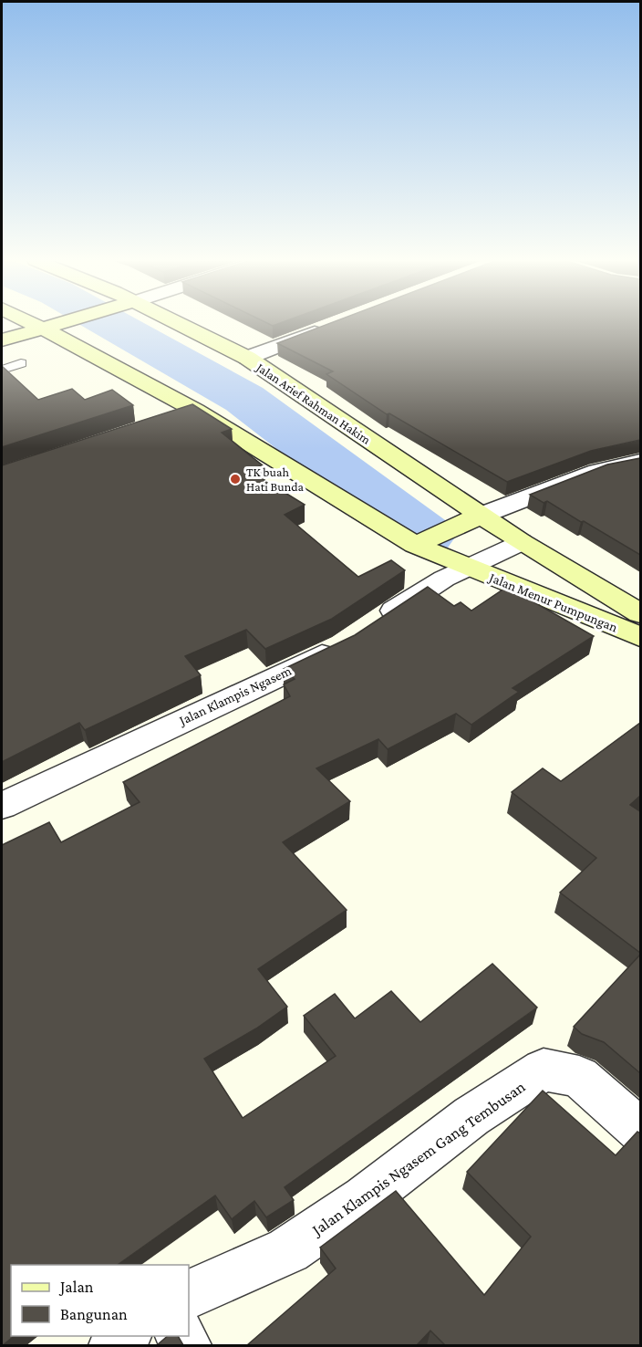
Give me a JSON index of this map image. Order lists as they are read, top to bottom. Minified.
{"streets":{"street":["Jalan Arief Rahman Hakim","Jalan Menur Pumpungan","Jalan Klampis Ngasem","Jalan Klampis Ngasem Gang Tembusan"]},"crossings":[["Jalan Arief Rahman Hakim","Jalan Menur Pumpungan"],["Jalan Arief Rahman Hakim","Jalan Klampis Ngasem"],["Jalan Menur Pumpungan","Jalan Klampis Ngasem"]],"places":["TK buah Hati Bunda"],"legend":["Jalan","Bangunan"]}
